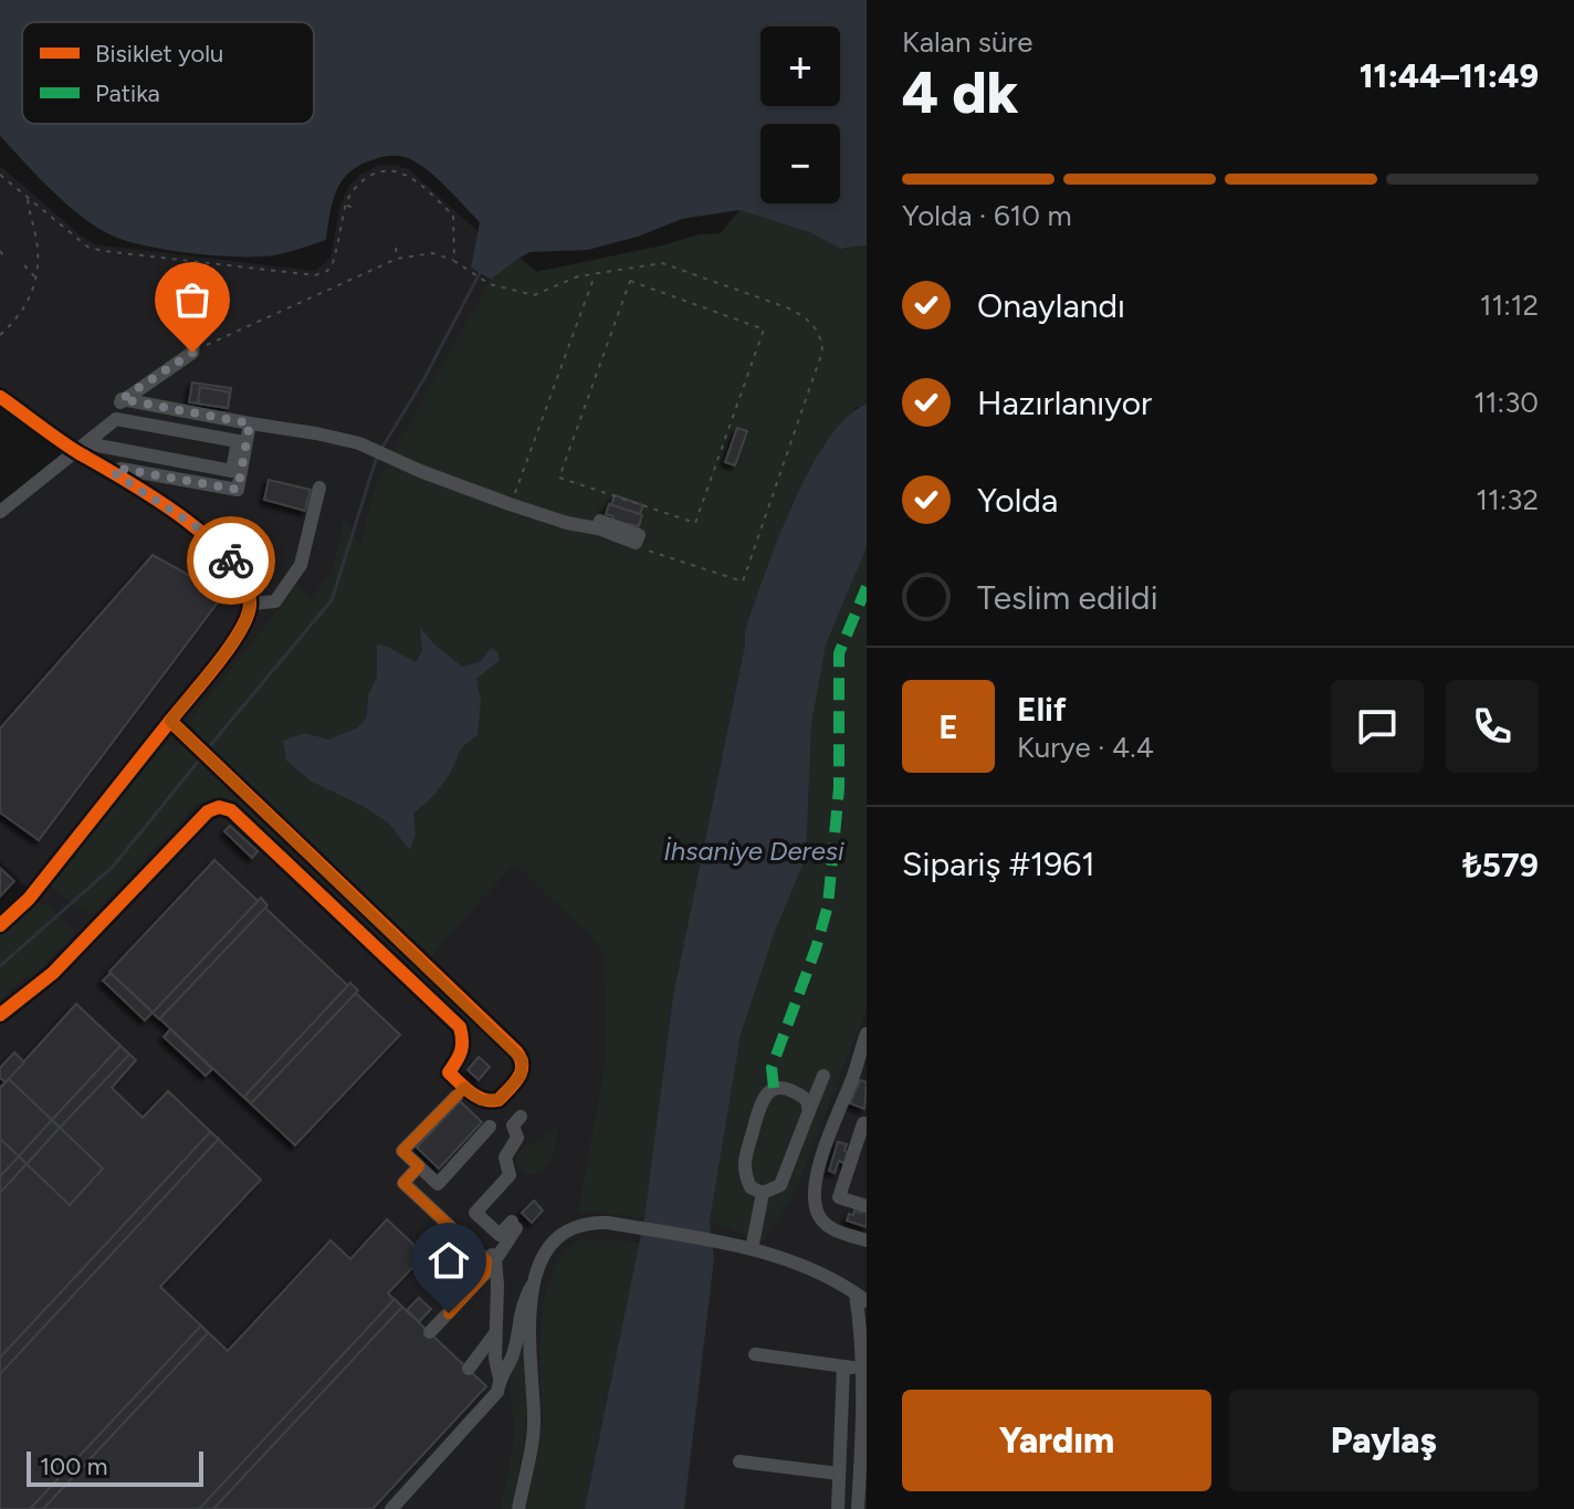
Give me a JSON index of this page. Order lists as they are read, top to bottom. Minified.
{"water":["İhsaniye Deresi"],"legend":["Bisiklet yolu","Patika"],"scale_bar":"100 m","page":{"heading":["4 dk","Kalan süre","11:44–11:49"],"panel":["Elif","Kurye · 4.4","Sipariş #1961","₺579"],"map_buttons":["+","−"],"bar":"Yolda · 610 m","list":[["Onaylandı","11:12"],["Hazırlanıyor","11:30"],["Yolda","11:32"],"Teslim edildi"],"round":"E","buttons":["Yardım","Paylaş"],"scale":"100 m"}}
